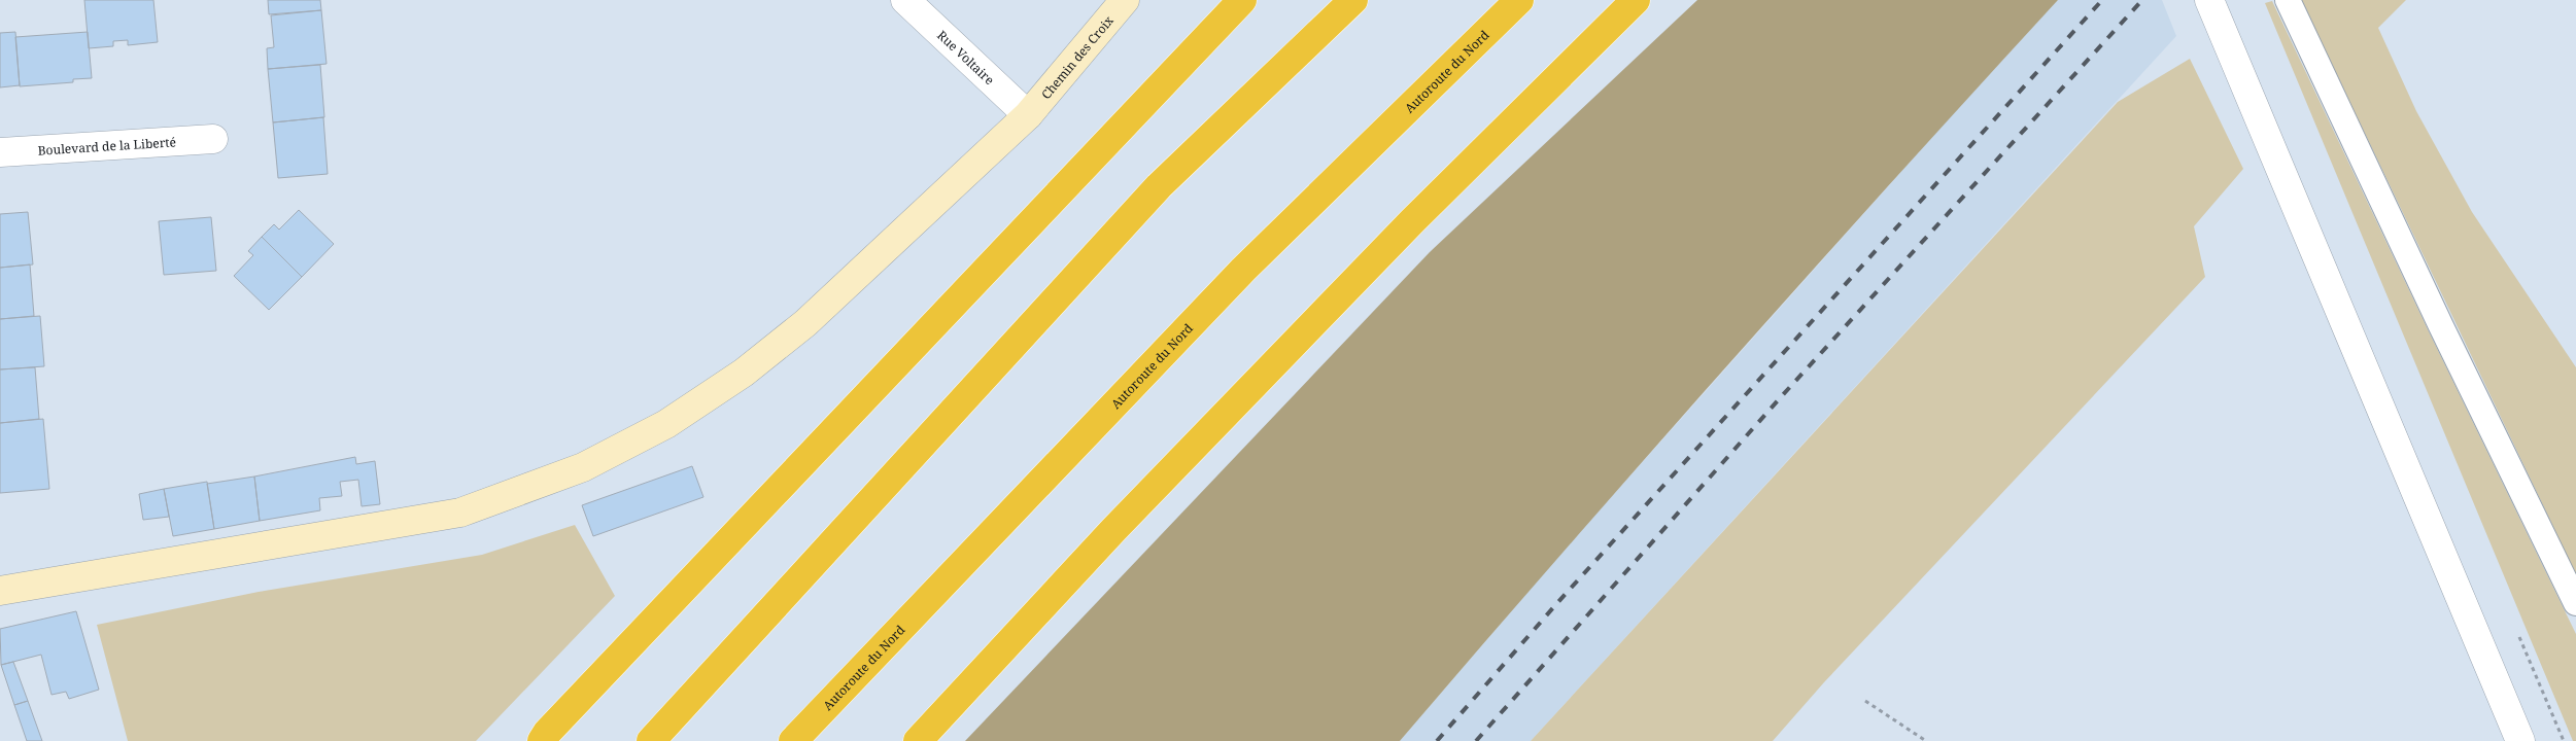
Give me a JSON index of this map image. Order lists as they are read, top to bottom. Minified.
{"streets":{"highway":["Autoroute du Nord"],"main road":["Chemin des Croix"],"street":["Rue Voltaire","Boulevard de la Liberté"]},"crossings":[["Rue Voltaire","Chemin des Croix"]]}
